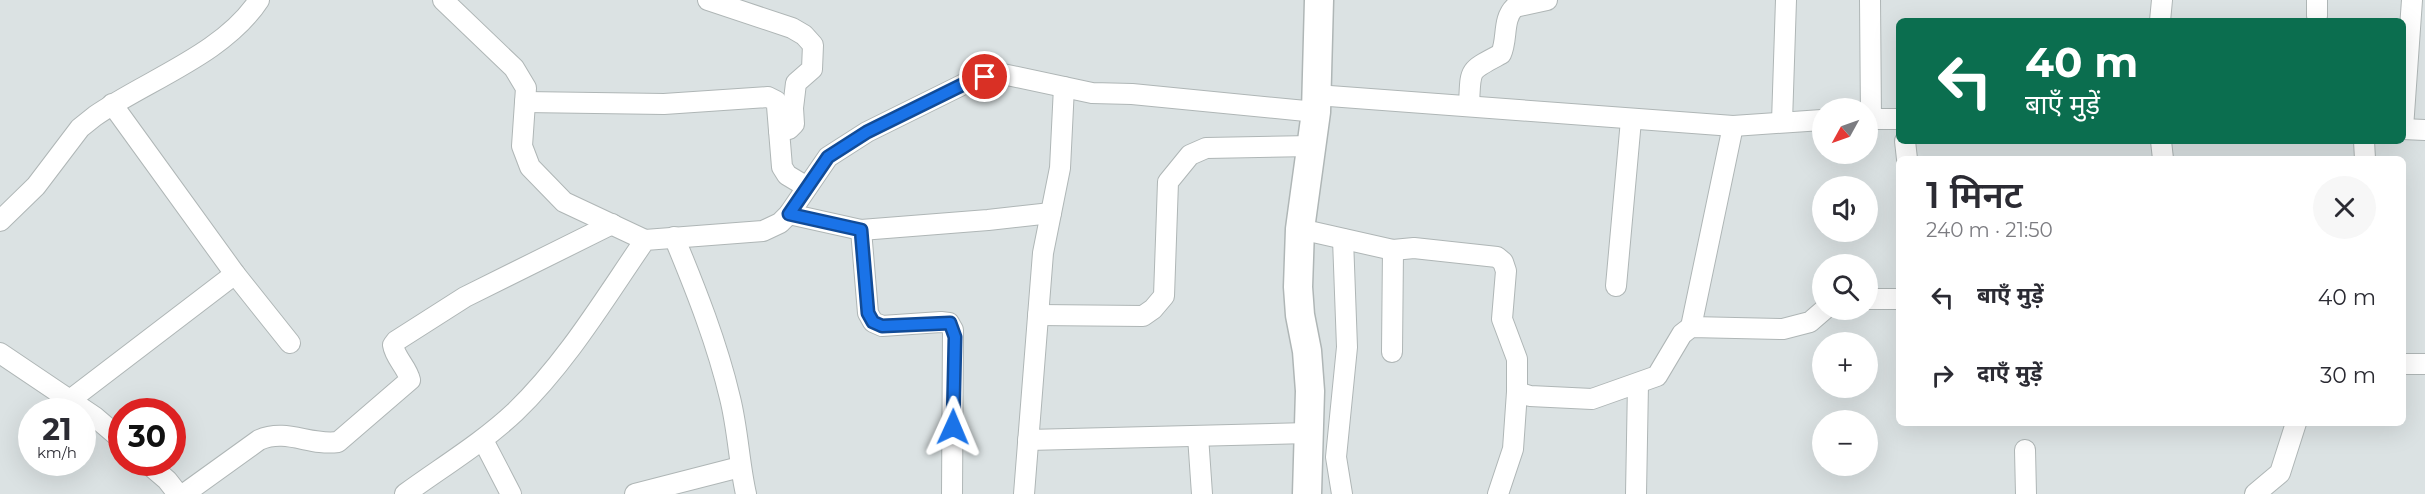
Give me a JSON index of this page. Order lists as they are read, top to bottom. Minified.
{"north":"bottom left","page":{"turn":["40 m","बाएँ मुड़ें"],"map_buttons":["+","−"],"heading":["1 मिनट","240 m · 21:50"],"list":[{"name":"बाएँ मुड़ें","value":"40 m"},{"name":"दाएँ मुड़ें","value":"30 m"}],"speed":"21 km/h","limit":"30"}}
